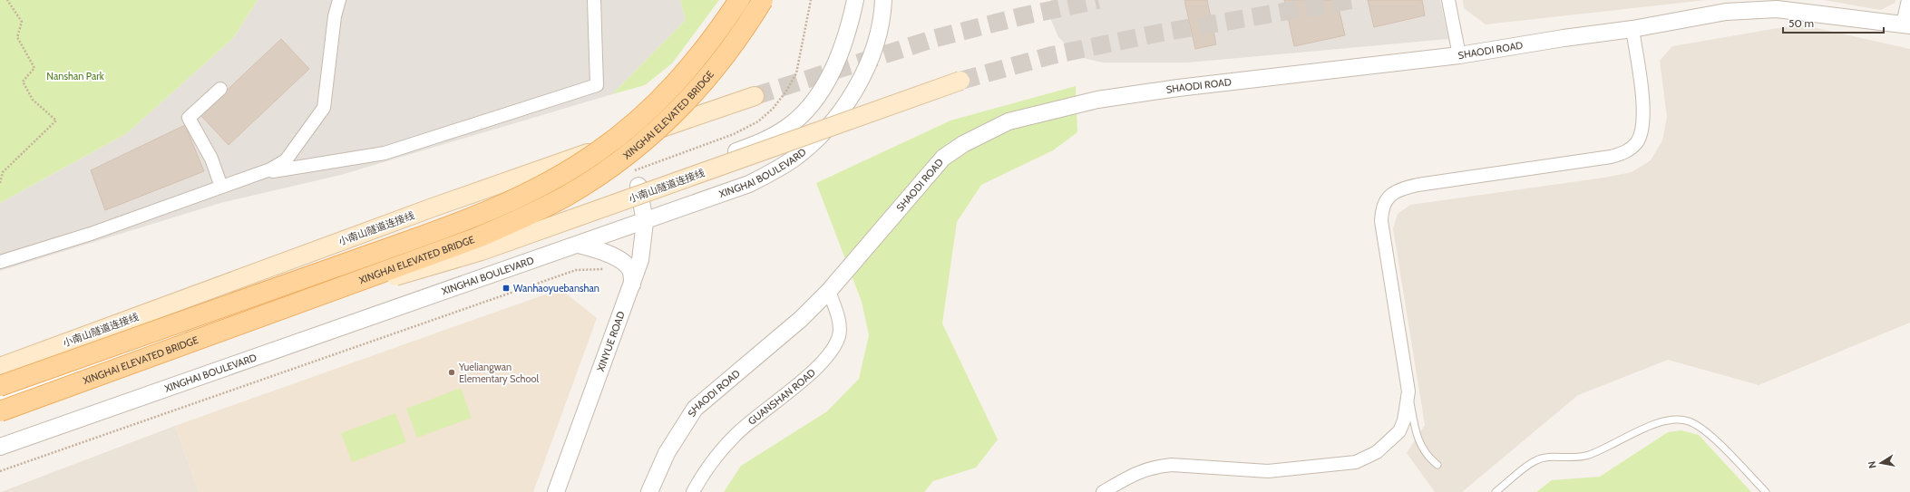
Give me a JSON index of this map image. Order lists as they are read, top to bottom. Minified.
{"streets":{"main road":["XINGHAI ELEVATED BRIDGE","小南山隧道连接线"],"street":["SHAODI ROAD","XINGHAI BOULEVARD","XINYUE ROAD","GUANSHAN ROAD"]},"crossings":[["SHAODI ROAD","GUANSHAN ROAD"],["XINGHAI ELEVATED BRIDGE","小南山隧道连接线"],["XINGHAI BOULEVARD","XINYUE ROAD"]],"parks":["Nanshan Park"],"places":{"transit":["Wanhaoyuebanshan"],"other":["Yueliangwan Elementary School"]},"scale_bar":"50 m","north":"left"}
